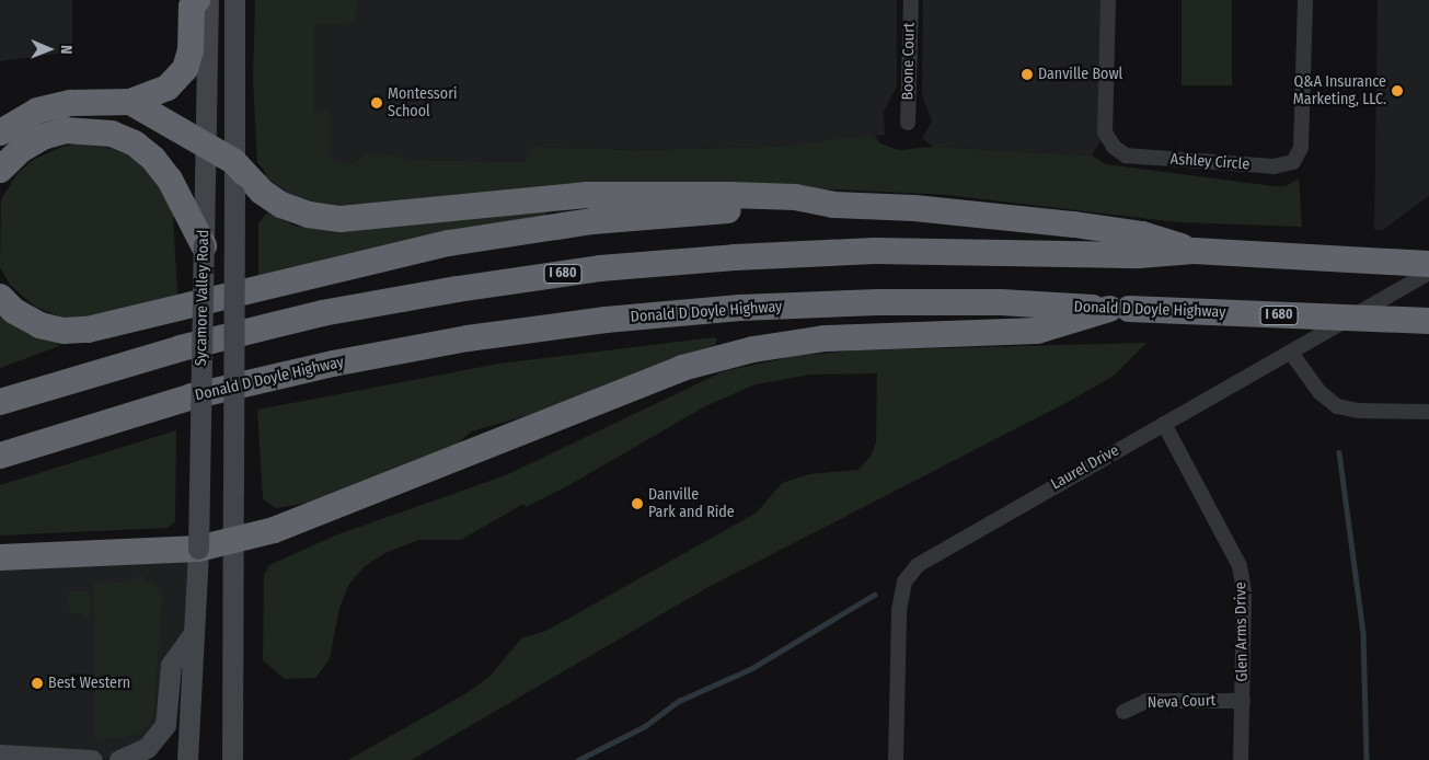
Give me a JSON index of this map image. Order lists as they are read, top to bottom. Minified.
{"streets":{"highway":["I 680","Donald D Doyle Highway"],"main road":["Sycamore Valley Road"],"street":["Boone Court","Ashley Circle","Laurel Drive","Glen Arms Drive","Neva Court"]},"crossings":[["Laurel Drive","Glen Arms Drive"],["Glen Arms Drive","Neva Court"]],"places":["Danville Bowl","Q&A Insurance Marketing, LLC.","Montessori School","Danville Park and Ride","Best Western"],"north":"right"}
